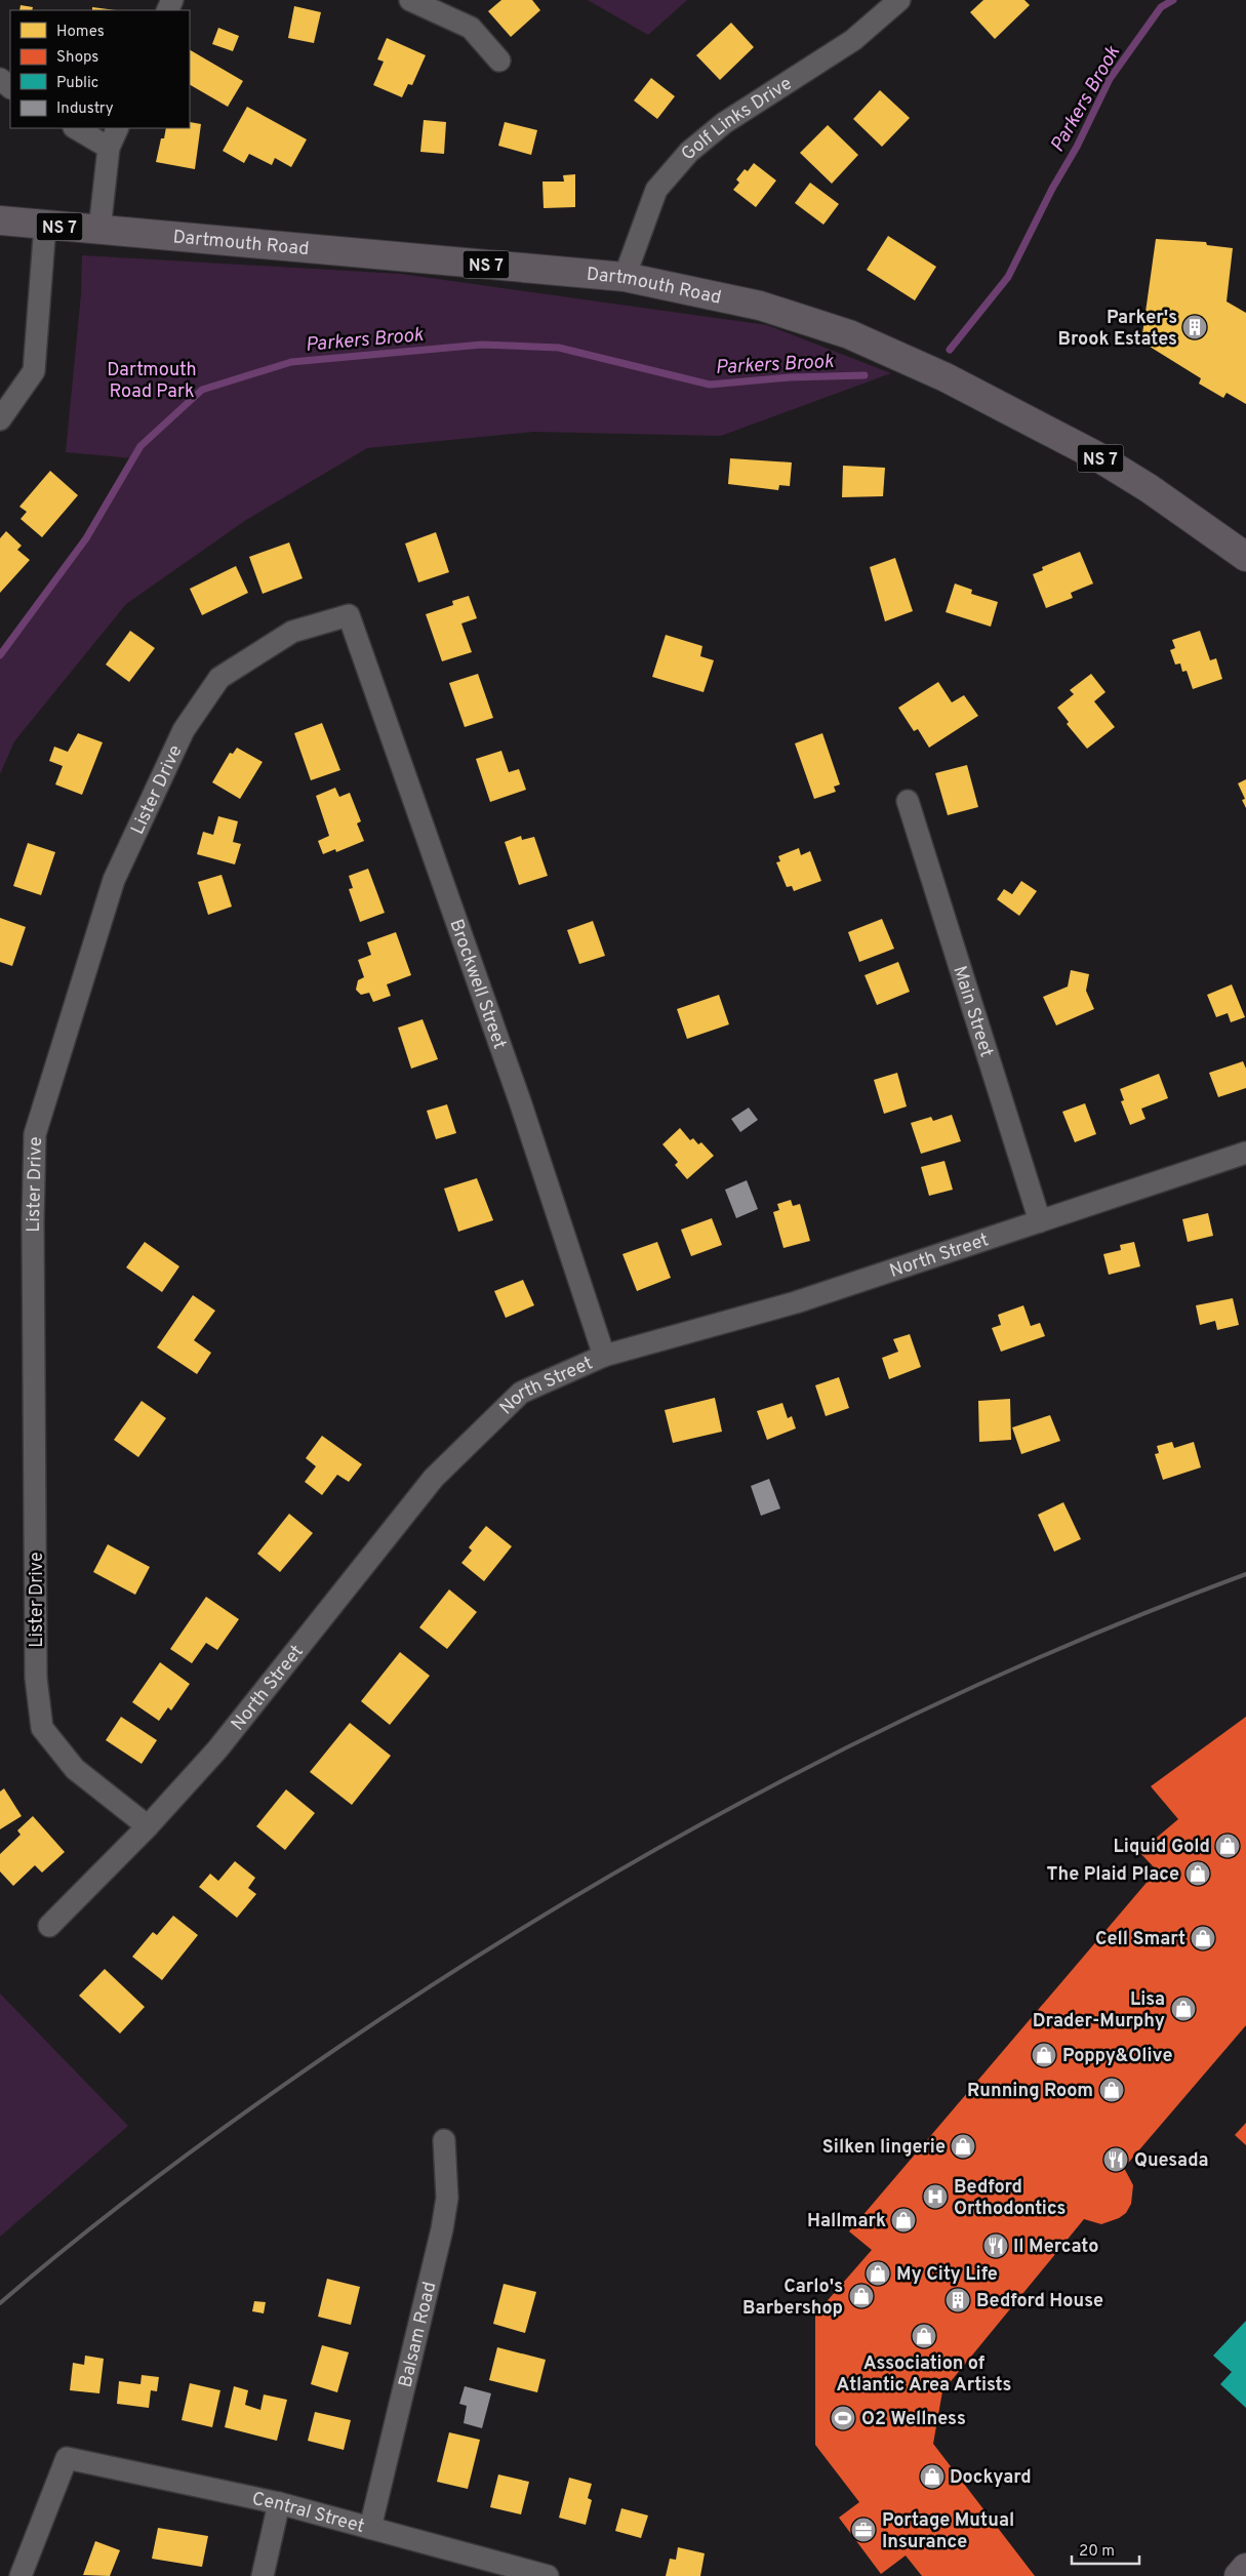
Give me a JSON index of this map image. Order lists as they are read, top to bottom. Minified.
{"streets":{"main road":["NS 7","Dartmouth Road"],"street":["Golf Links Drive","Lister Drive","Brockwell Street","Main Street","North Street","Balsam Road","Central Street"]},"crossings":[["Golf Links Drive","Dartmouth Road"],["Lister Drive","Brockwell Street"],["Lister Drive","North Street"],["Brockwell Street","North Street"],["Main Street","North Street"],["Balsam Road","Central Street"]],"water":["Parkers Brook"],"parks":["Dartmouth Road Park"],"places":{"building":["Parker's Brook Estates","Bedford House"],"shop":["Liquid Gold","The Plaid Place","Cell Smart","Lisa Drader-Murphy","Poppy&Olive","Running Room","Silken lingerie","Hallmark","My City Life","Carlo's Barbershop","Association of Atlantic Area Artists","Dockyard"],"restaurant":["Quesada","Il Mercato"],"hospital":["Bedford Orthodontics"],"sports":["O2 Wellness"],"office":["Portage Mutual Insurance"]},"legend":["Homes","Shops","Public","Industry"],"scale_bar":"20 m"}
